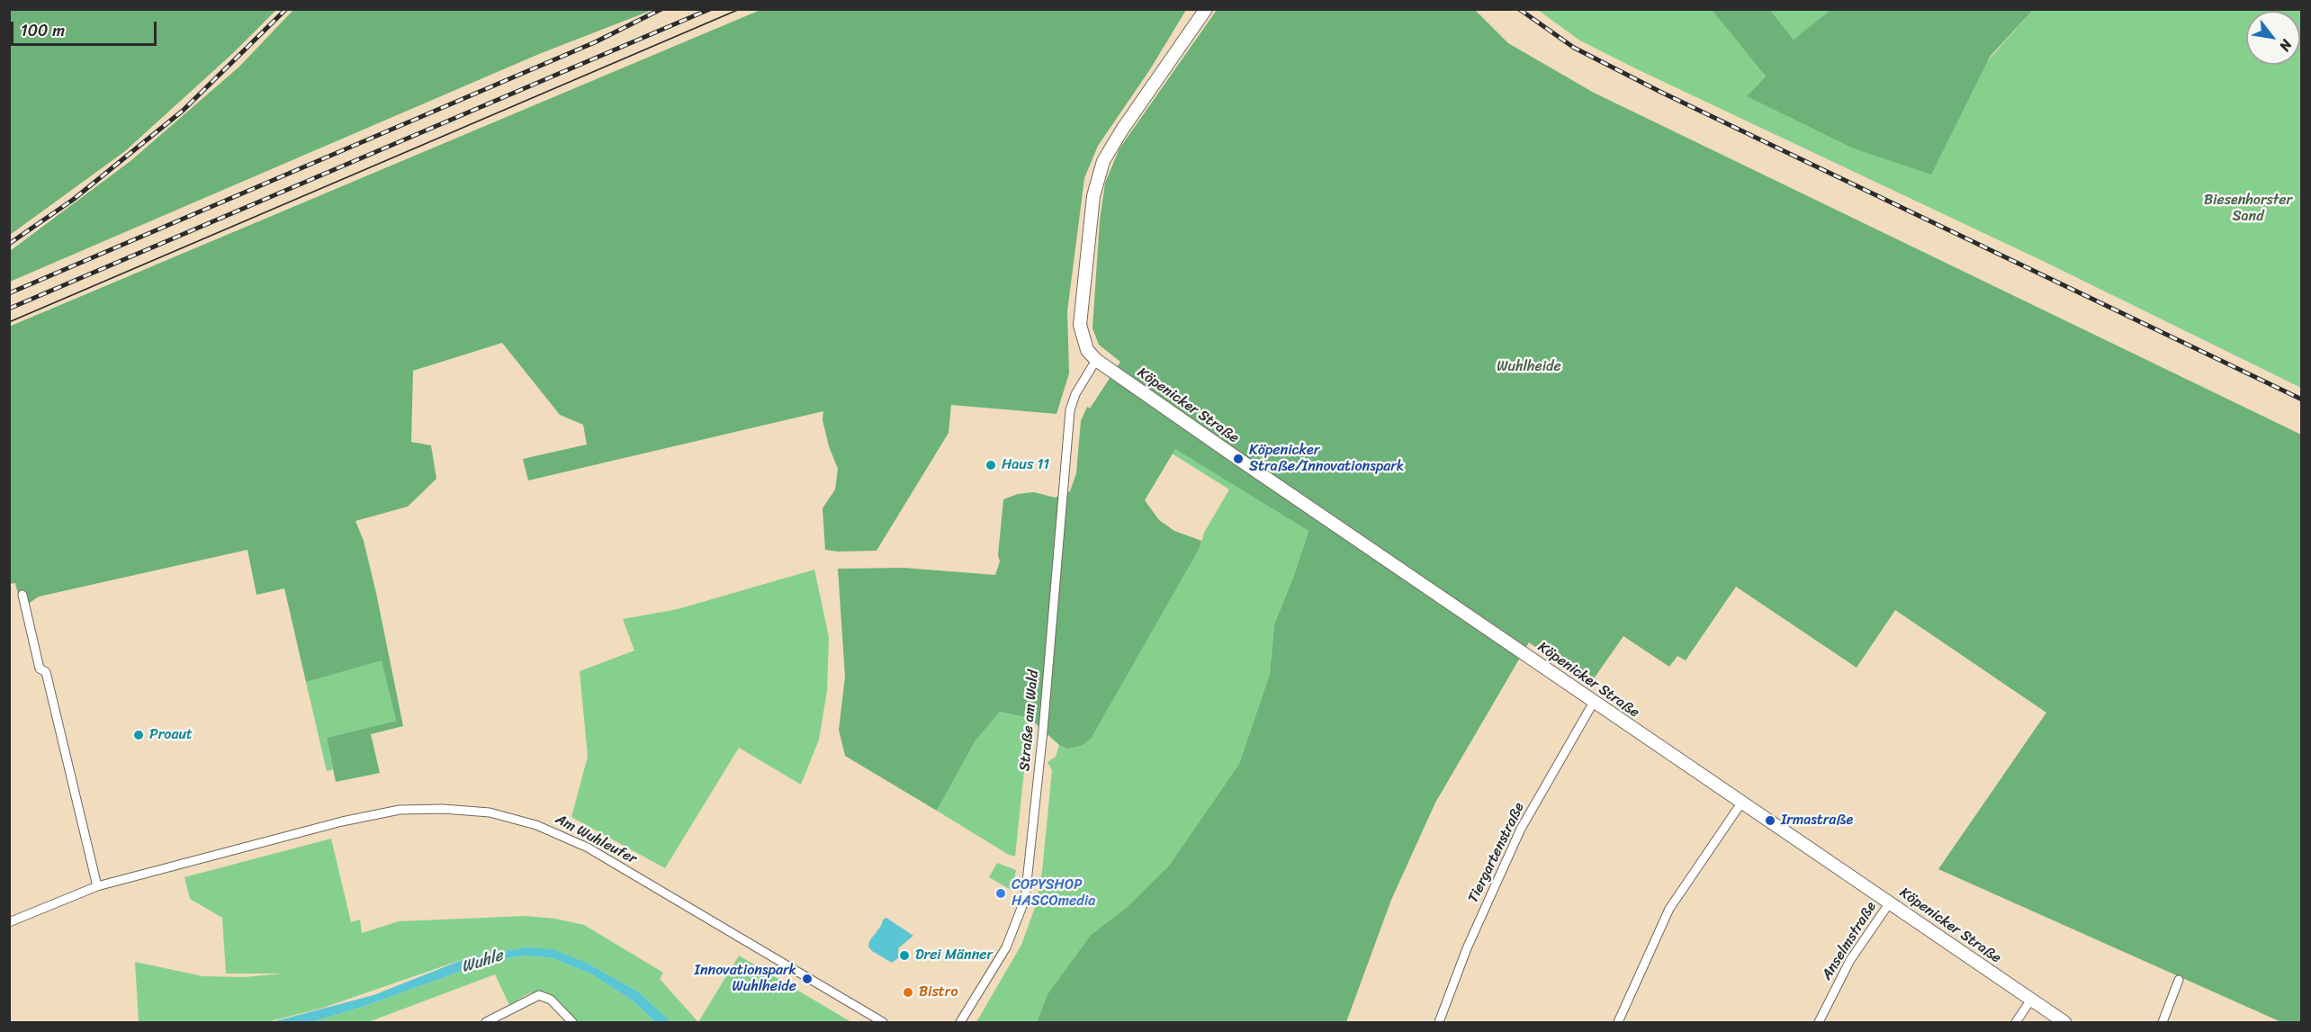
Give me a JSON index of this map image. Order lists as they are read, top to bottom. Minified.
{"streets":{"main road":["Köpenicker Straße"],"street":["Straße am Wald","Am Wuhleufer","Tiergartenstraße","Anselmstraße"]},"crossings":[["Köpenicker Straße","Straße am Wald"],["Köpenicker Straße","Tiergartenstraße"],["Köpenicker Straße","Anselmstraße"]],"water":["Wuhle"],"parks":["Biesenhorster Sand","Wuhlheide"],"places":["Köpenicker Straße/Innovationspark","Haus 11","Proaut","Irmastraße","COPYSHOP HASCOmedia","Drei Männer","Innovationspark Wuhlheide","Bistro"],"scale_bar":"100 m","north":"bottom right"}
